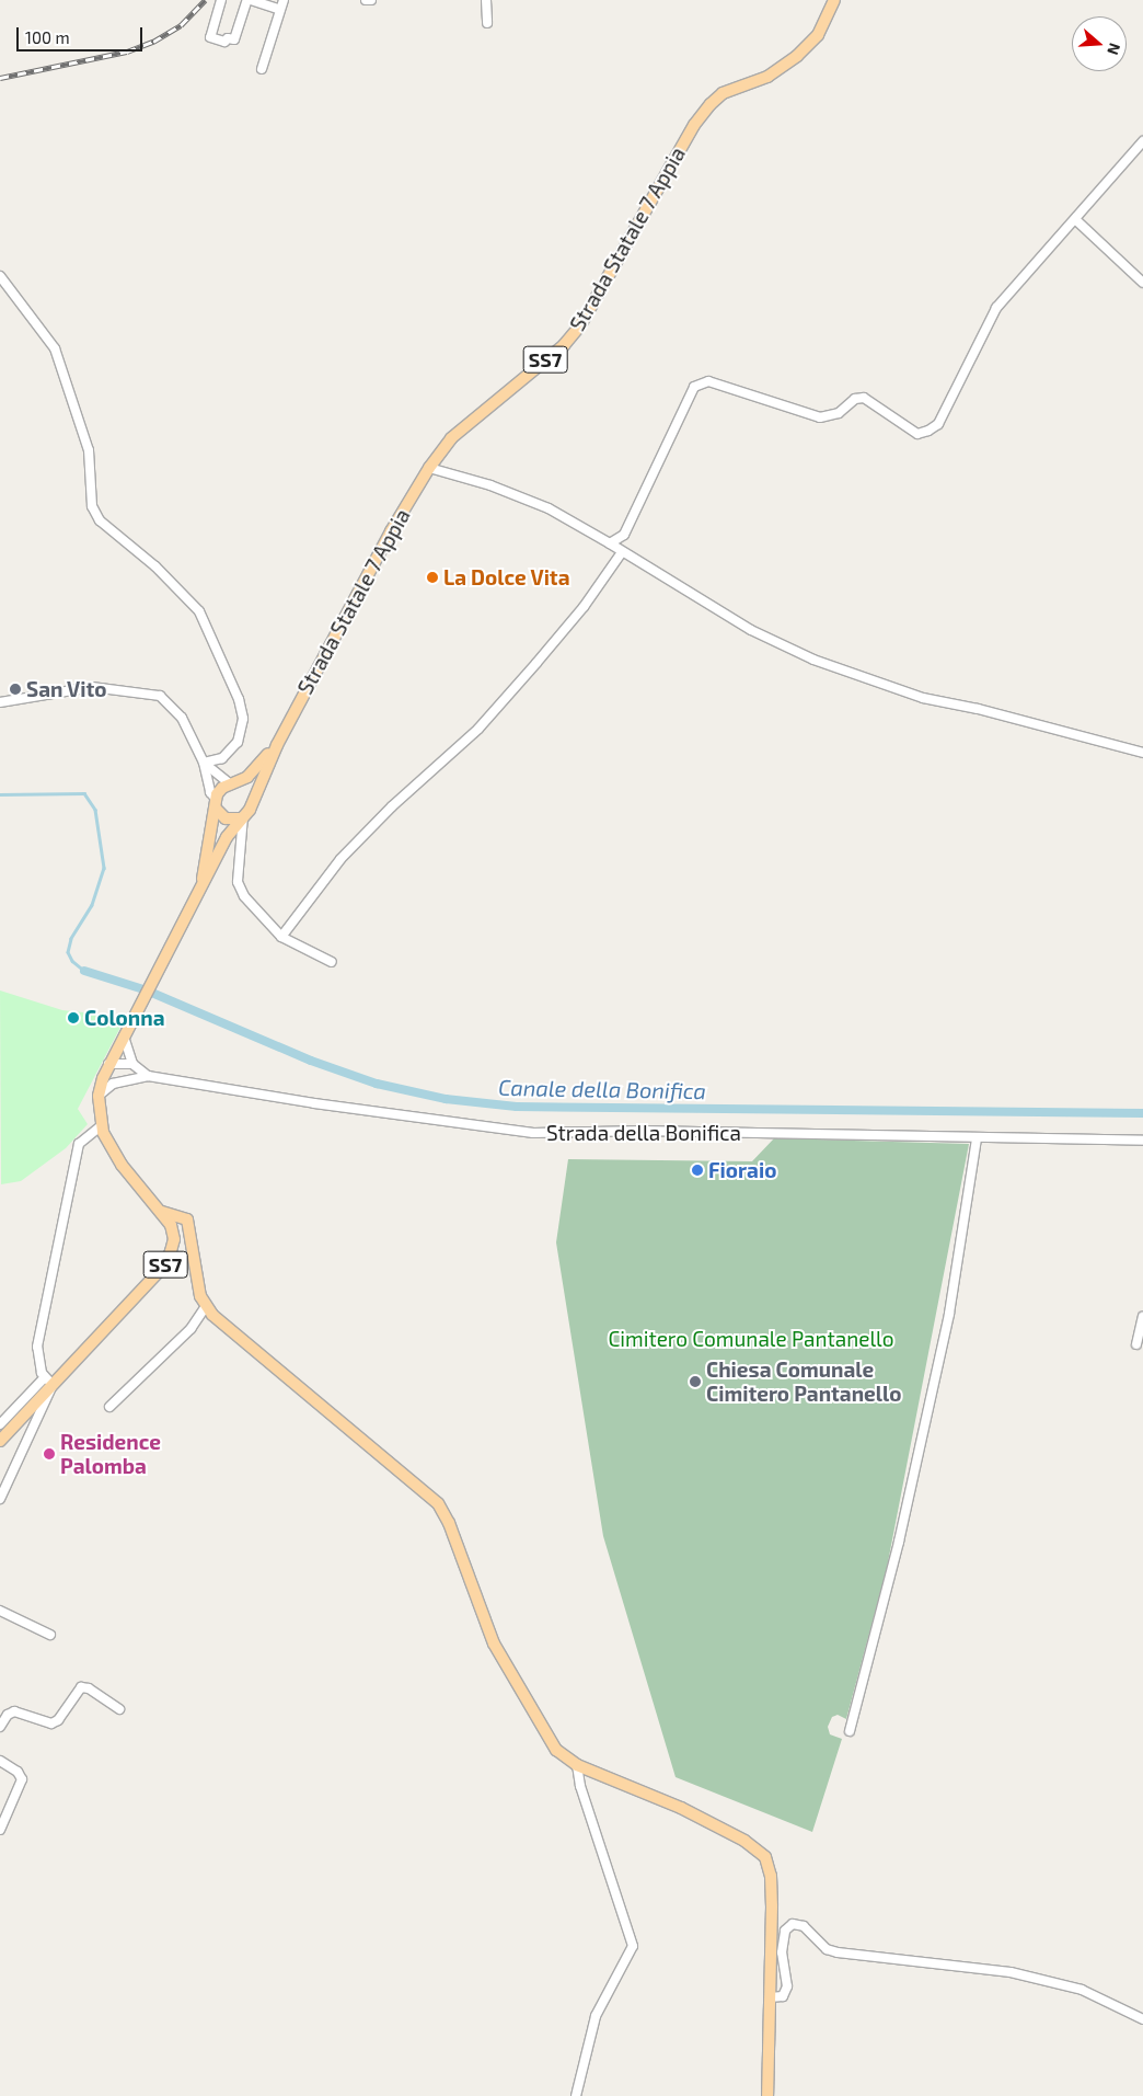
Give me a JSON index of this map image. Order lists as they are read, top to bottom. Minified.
{"streets":{"main road":["Strada Statale 7 Appia","SS7"],"street":["Strada della Bonifica"]},"water":["Canale della Bonifica"],"parks":["Cimitero Comunale Pantanello"],"places":["La Dolce Vita","San Vito","Colonna","Fioraio","Chiesa Comunale Cimitero Pantanello","Residence Palomba"],"scale_bar":"100 m","north":"right"}
